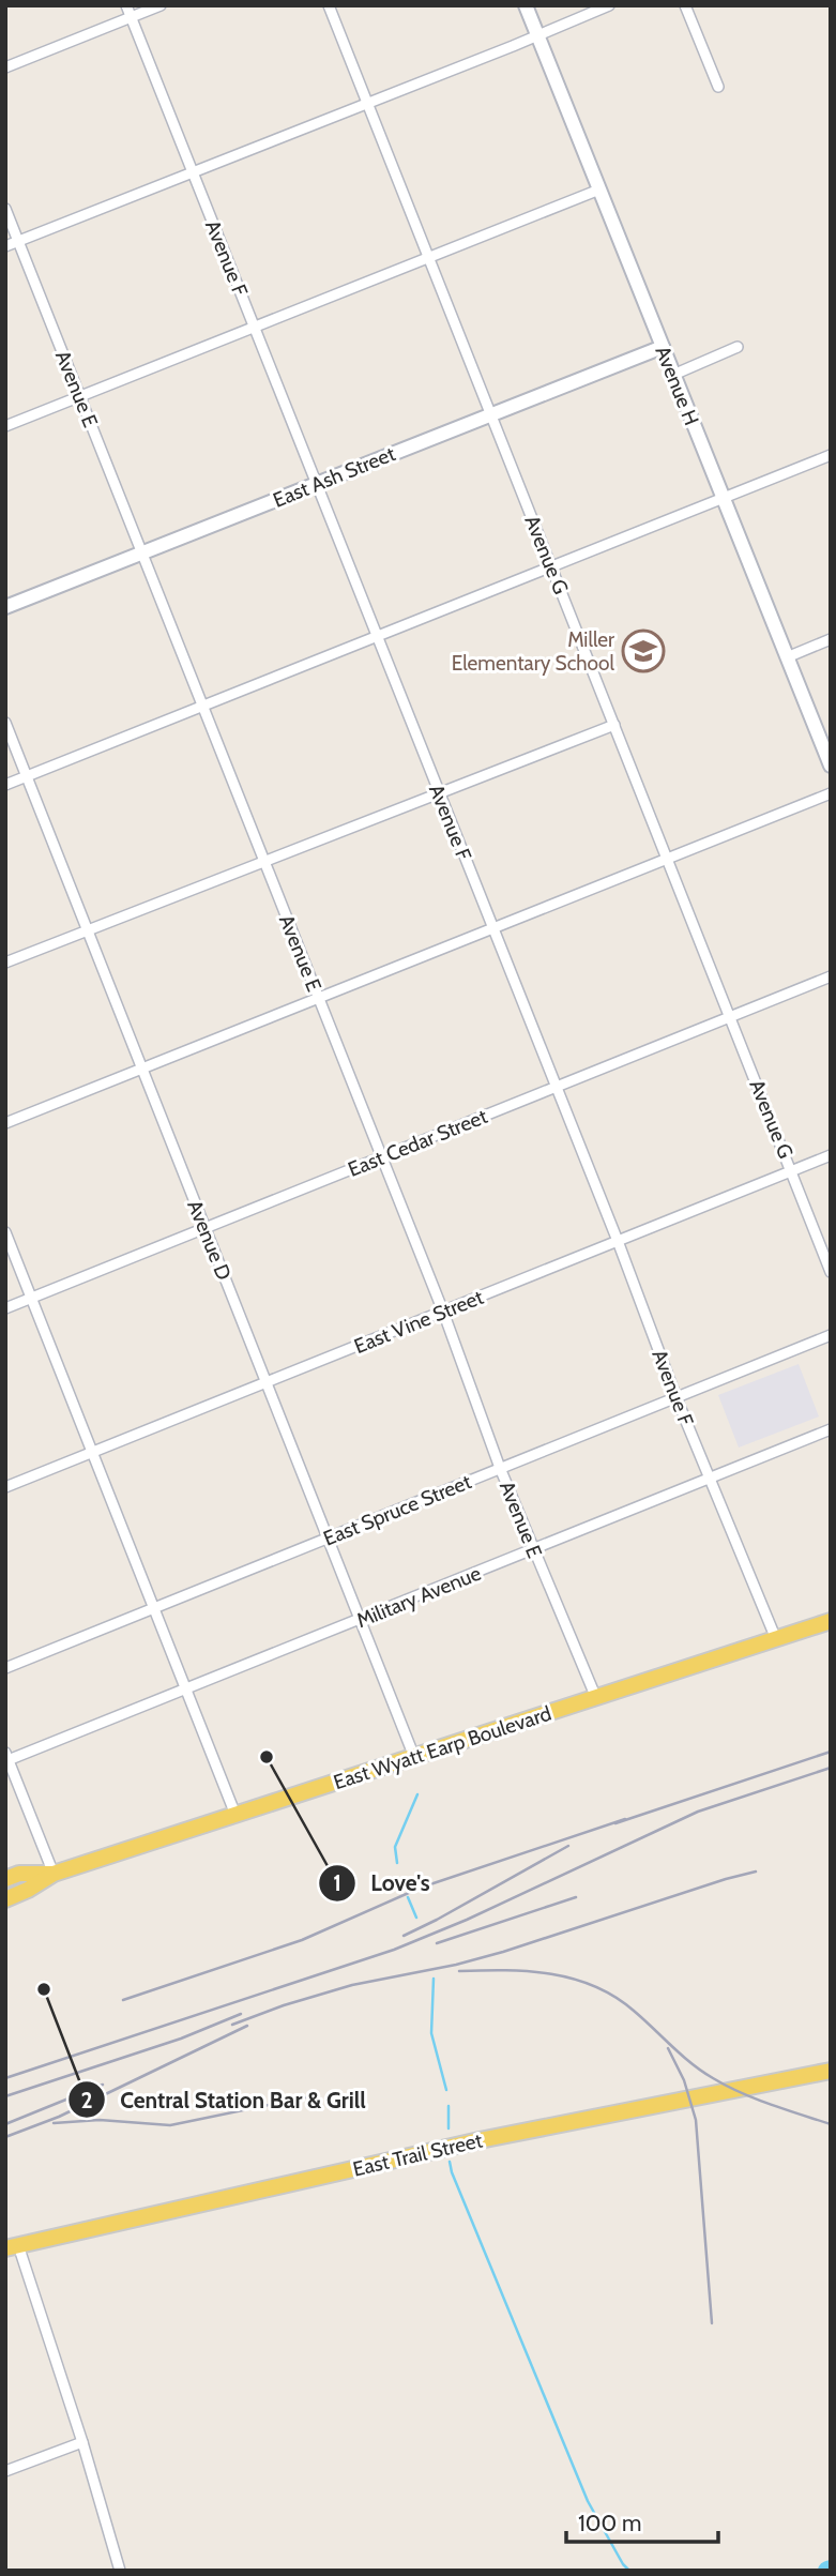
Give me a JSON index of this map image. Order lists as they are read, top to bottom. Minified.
{"streets":{"main road":["East Wyatt Earp Boulevard","East Trail Street"],"street":["Avenue F","Avenue H","Avenue E","East Ash Street","Avenue G","East Cedar Street","Avenue D","East Vine Street","East Spruce Street","Military Avenue"]},"crossings":[["Avenue F","East Ash Street"],["Avenue F","East Cedar Street"],["Avenue F","East Vine Street"],["Avenue F","East Spruce Street"],["Avenue F","Military Avenue"],["Avenue F","East Wyatt Earp Boulevard"],["Avenue H","East Ash Street"],["Avenue E","East Ash Street"],["Avenue E","East Cedar Street"],["Avenue E","East Vine Street"],["Avenue E","East Spruce Street"],["Avenue E","Military Avenue"],["Avenue E","East Wyatt Earp Boulevard"],["East Ash Street","Avenue G"],["Avenue G","East Cedar Street"],["Avenue G","East Vine Street"],["East Cedar Street","Avenue D"],["Avenue D","East Vine Street"],["Avenue D","East Spruce Street"],["Avenue D","Military Avenue"],["Avenue D","East Wyatt Earp Boulevard"]],"places":{"school or university":["Miller Elementary School"],"other":["Love's","Central Station Bar & Grill"]},"scale_bar":"100 m"}
